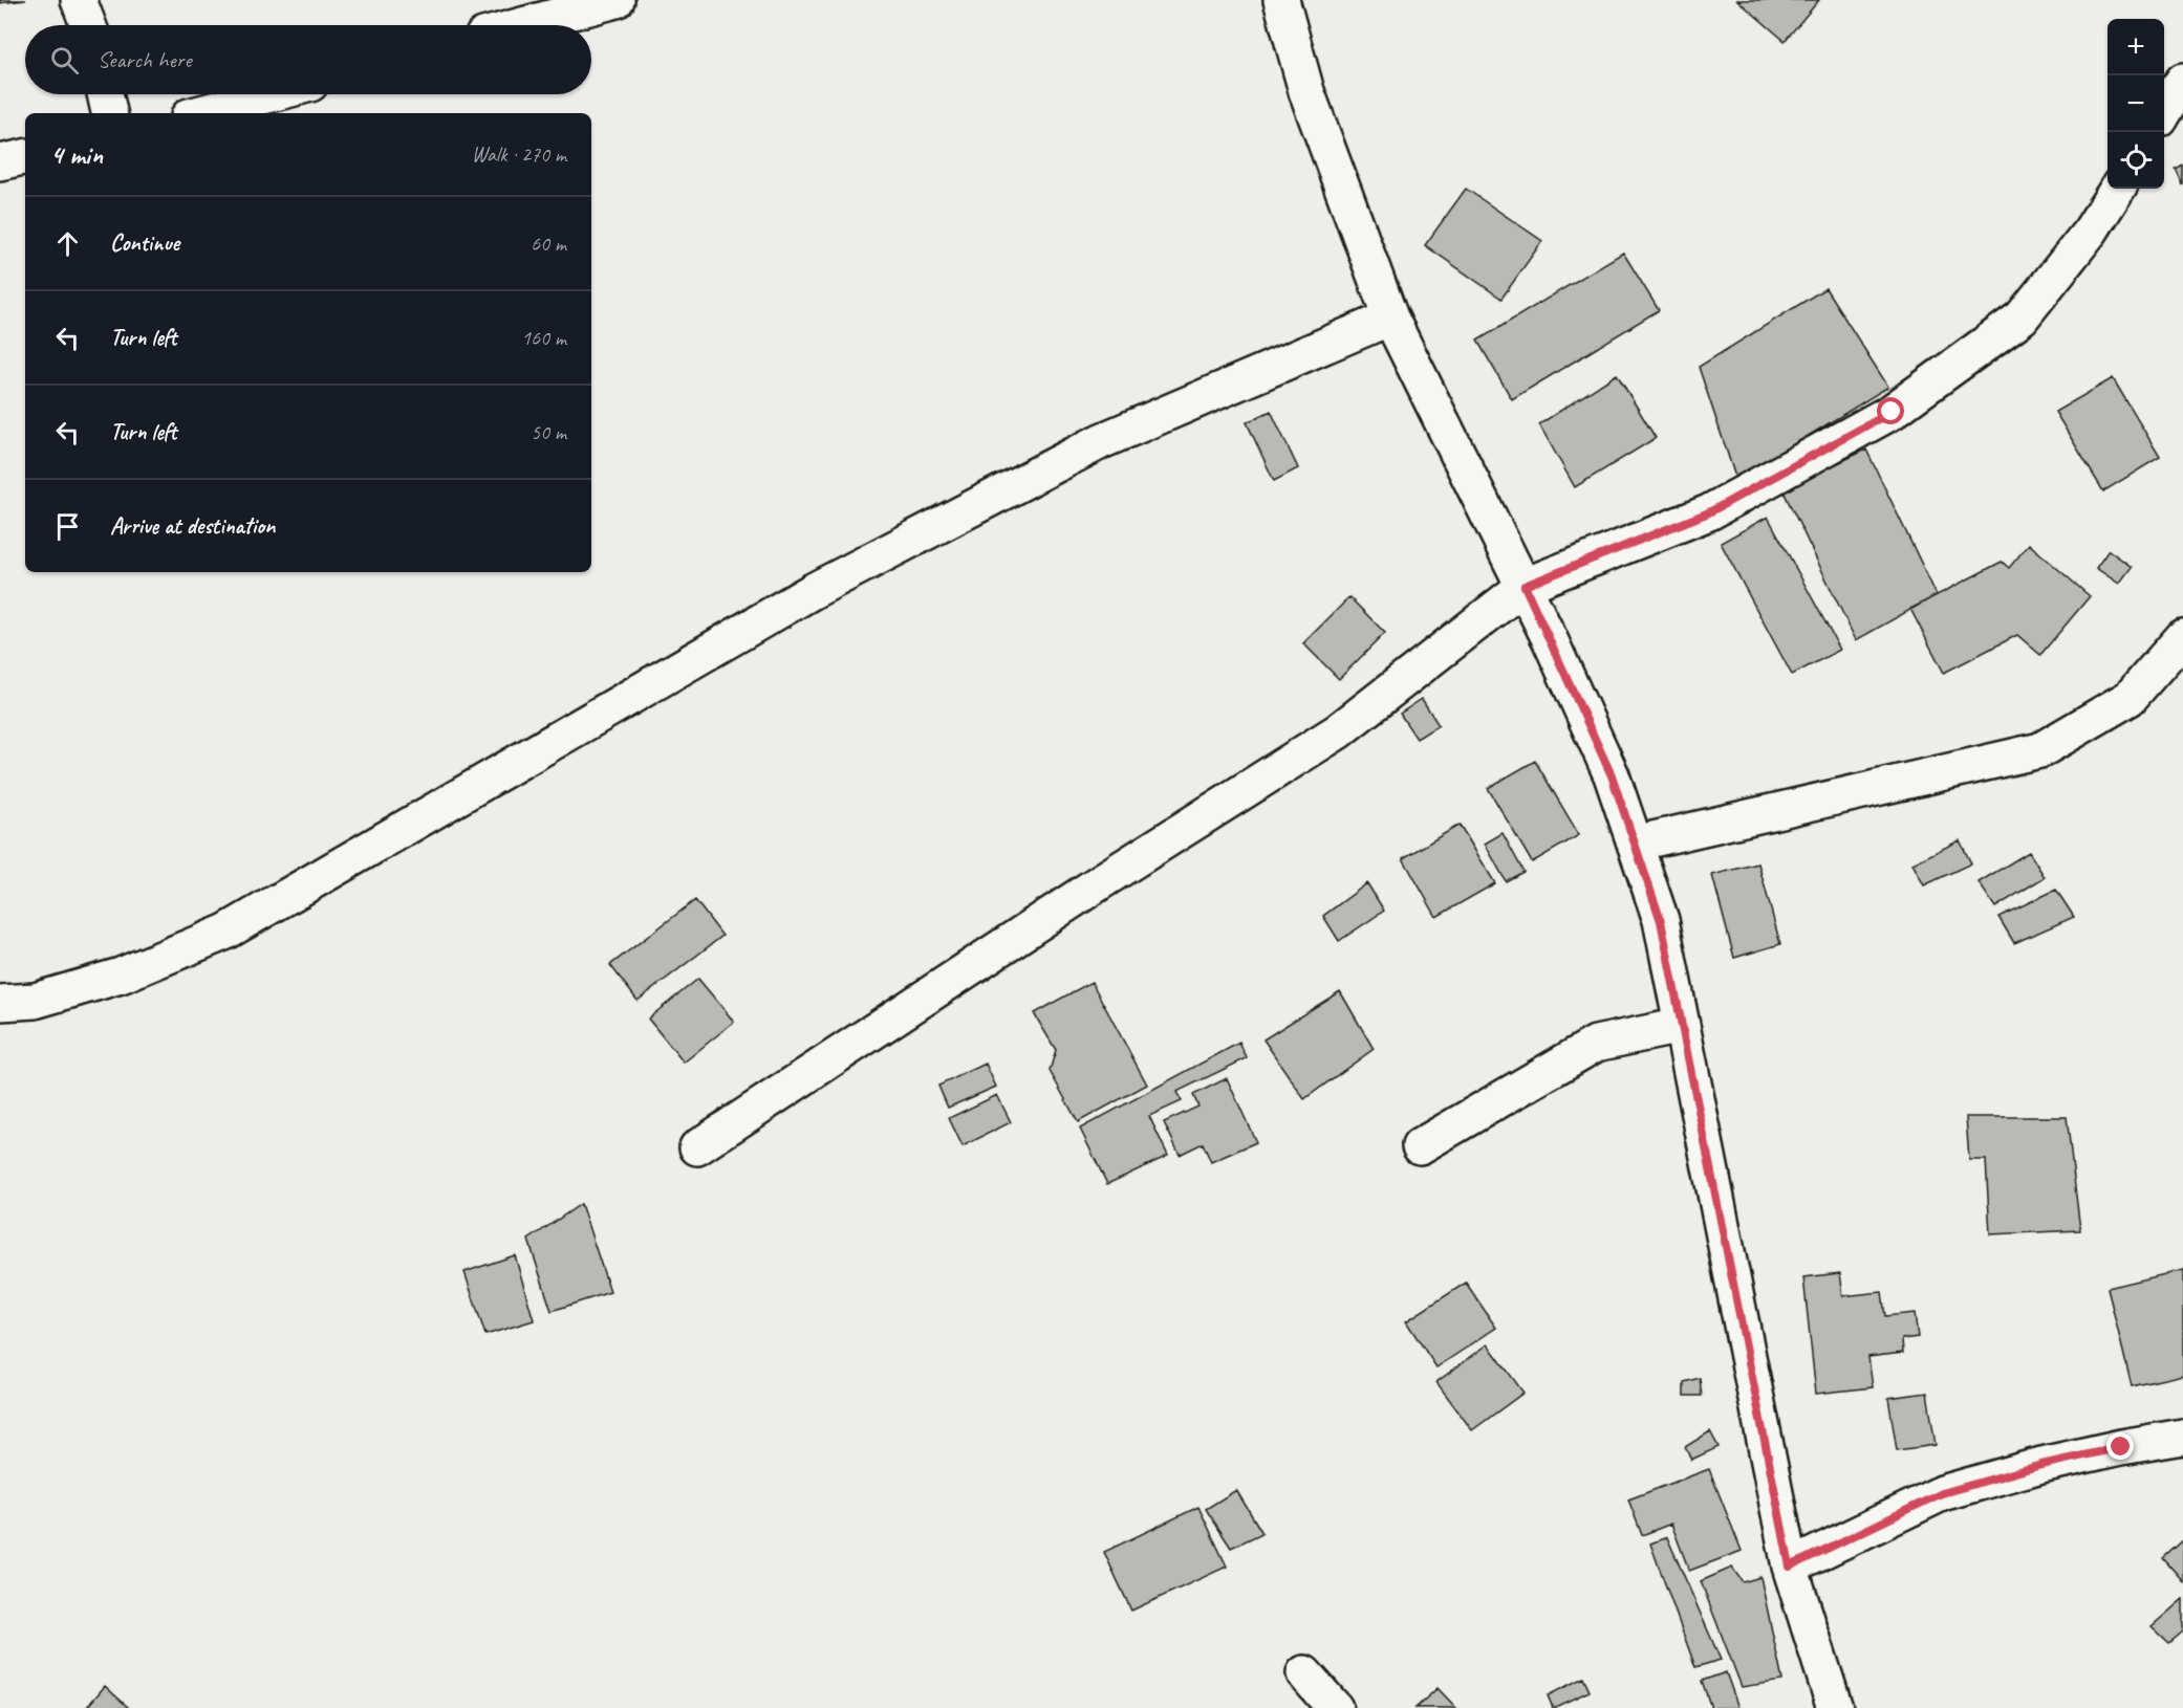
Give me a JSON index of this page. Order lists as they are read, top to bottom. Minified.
{"page":{"map_buttons":["+","−"],"search":"Search here","heading":["4 min","Walk · 270 m"],"list":[["Continue","60 m"],["Turn left","160 m"],["Turn left","50 m"],"Arrive at destination"]}}
